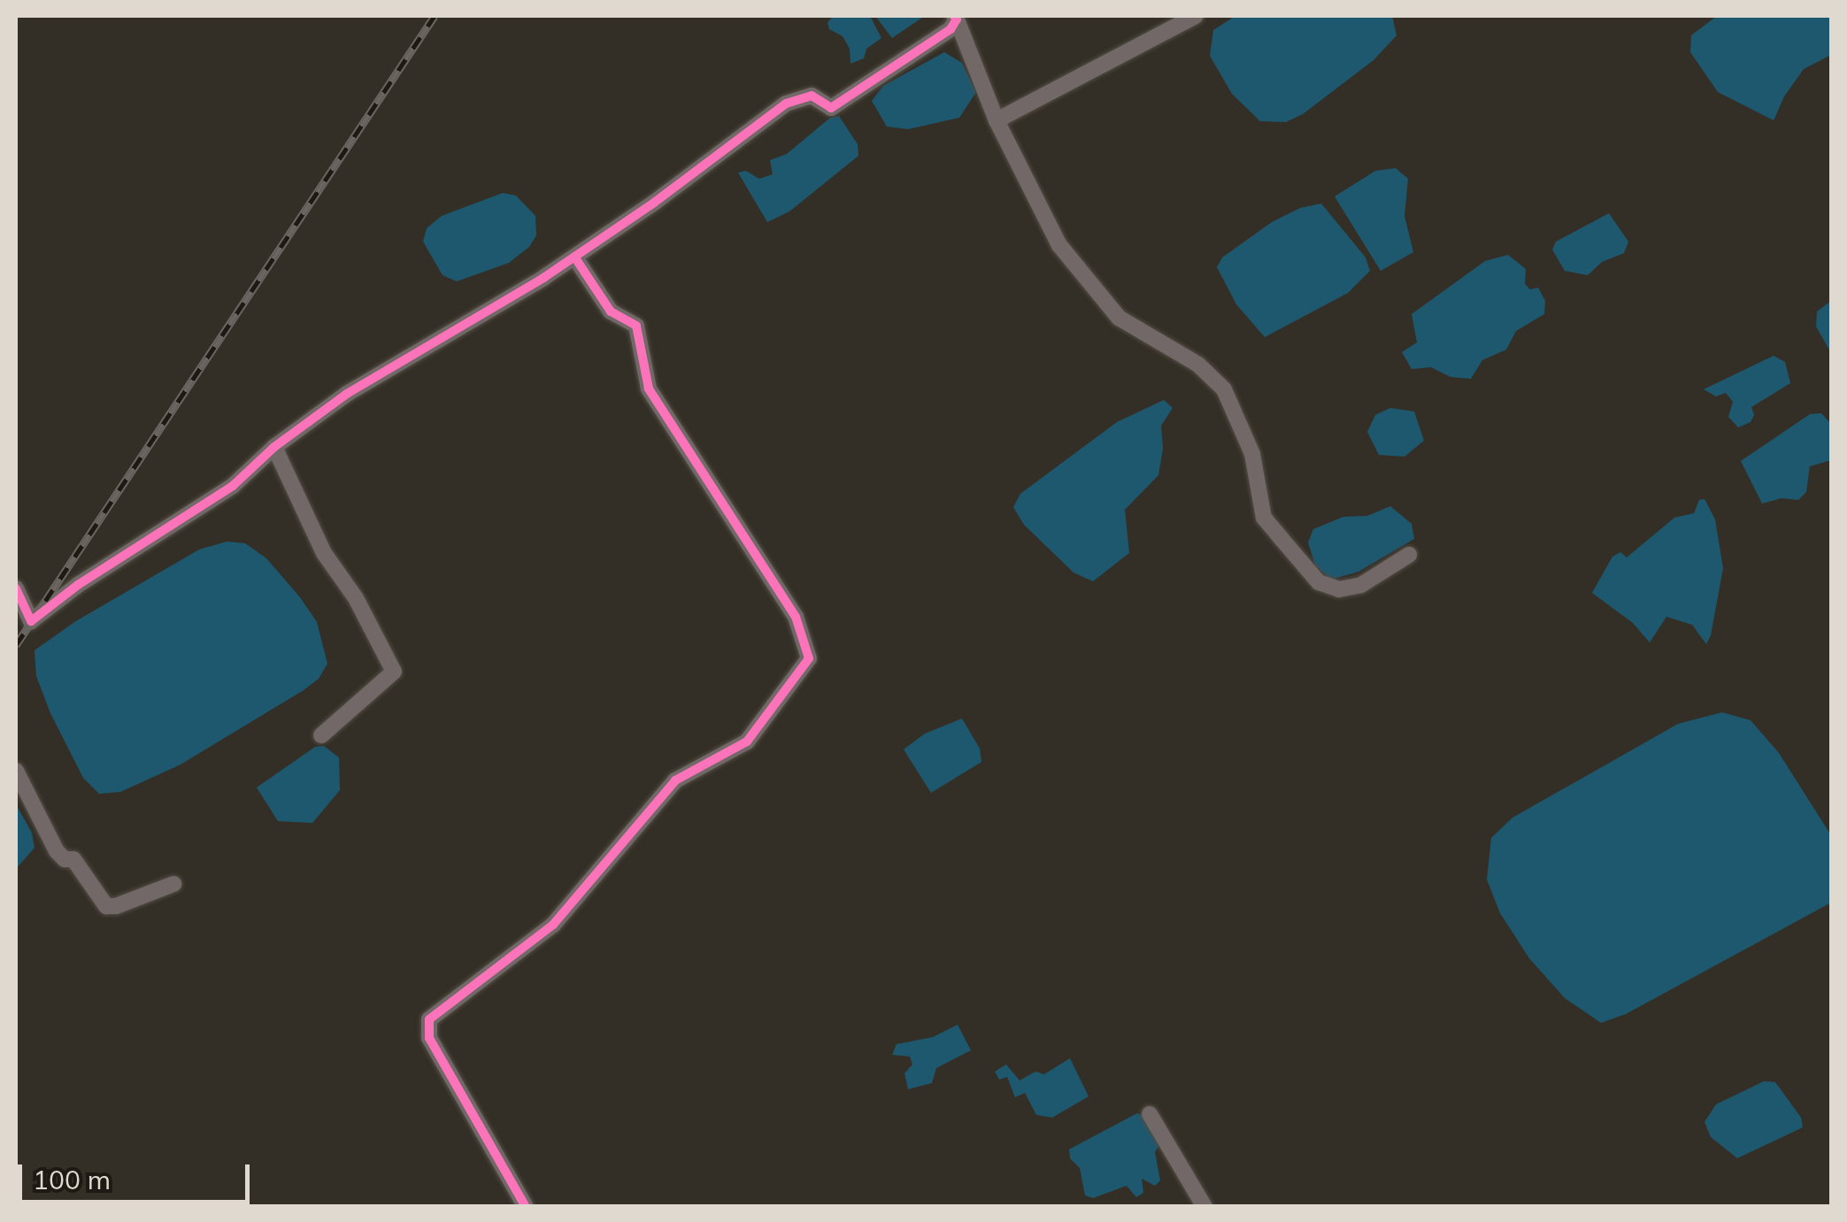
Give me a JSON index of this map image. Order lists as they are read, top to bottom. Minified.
{"scale_bar":"100 m"}
